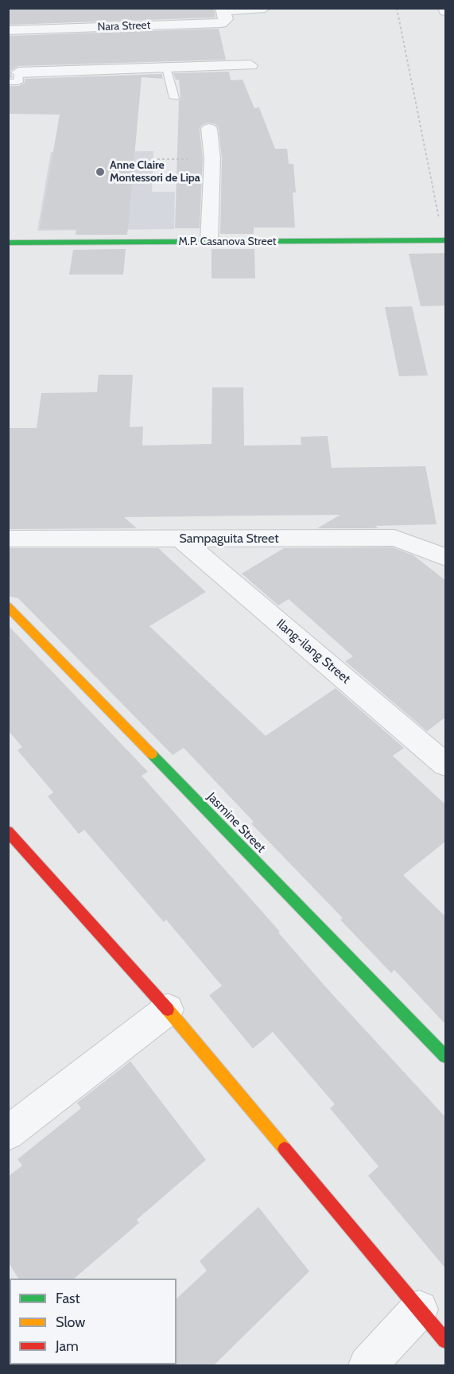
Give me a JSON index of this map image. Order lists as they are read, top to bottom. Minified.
{"streets":{"street":["Nara Street","M.P. Casanova Street","Sampaguita Street","Ilang-ilang Street","Jasmine Street"]},"crossings":[["Sampaguita Street","Ilang-ilang Street"]],"places":["Anne Claire Montessori de Lipa"],"legend":["Fast","Slow","Jam"]}
